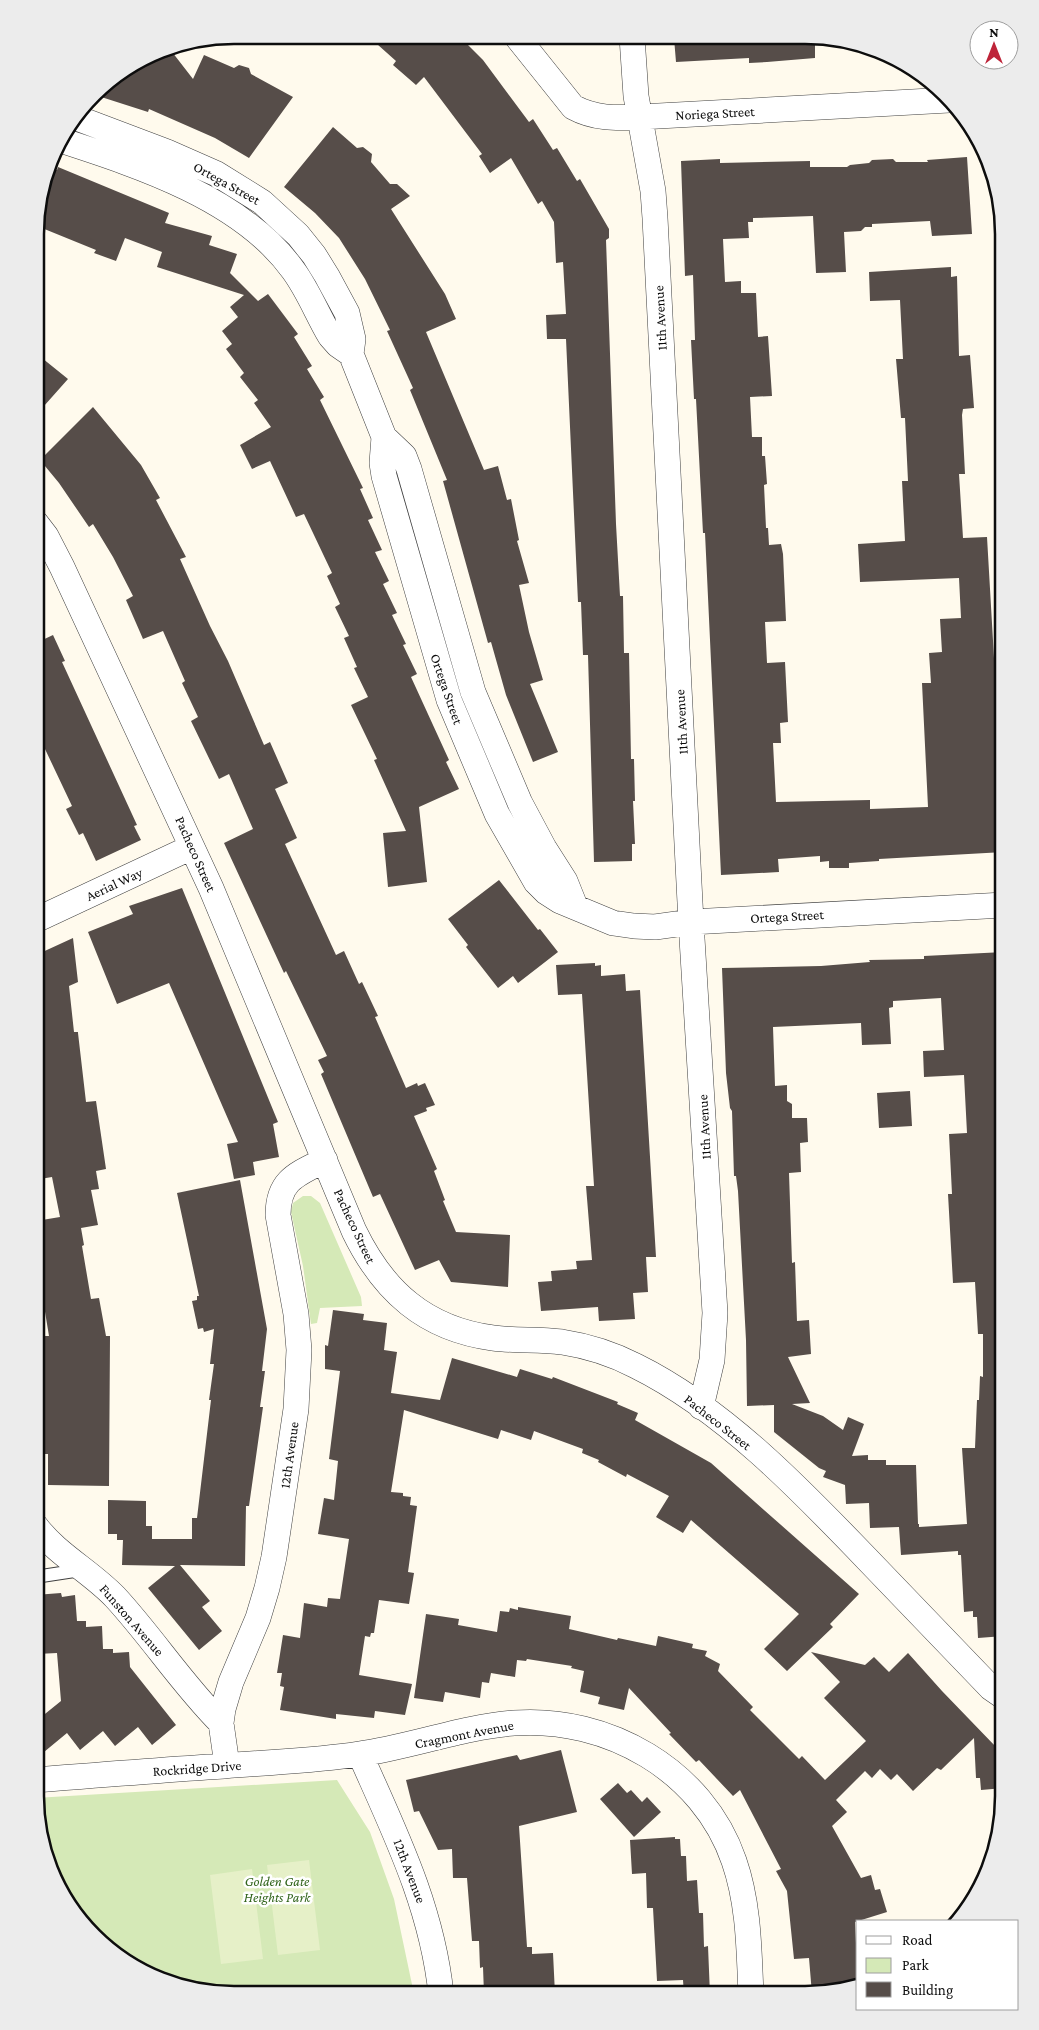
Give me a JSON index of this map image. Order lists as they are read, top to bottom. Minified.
{"streets":{"street":["Noriega Street","Ortega Street","11th Avenue","Pacheco Street","Aerial Way","12th Avenue","Funston Avenue","Cragmont Avenue","Rockridge Drive"]},"crossings":[["Noriega Street","11th Avenue"],["Ortega Street","11th Avenue"],["11th Avenue","Pacheco Street"],["Pacheco Street","Aerial Way"],["Pacheco Street","12th Avenue"],["12th Avenue","Funston Avenue"],["12th Avenue","Cragmont Avenue"],["12th Avenue","Rockridge Drive"],["Cragmont Avenue","Rockridge Drive"]],"parks":["Golden Gate Heights Park"],"legend":["Road","Park","Building"],"north":"top"}
